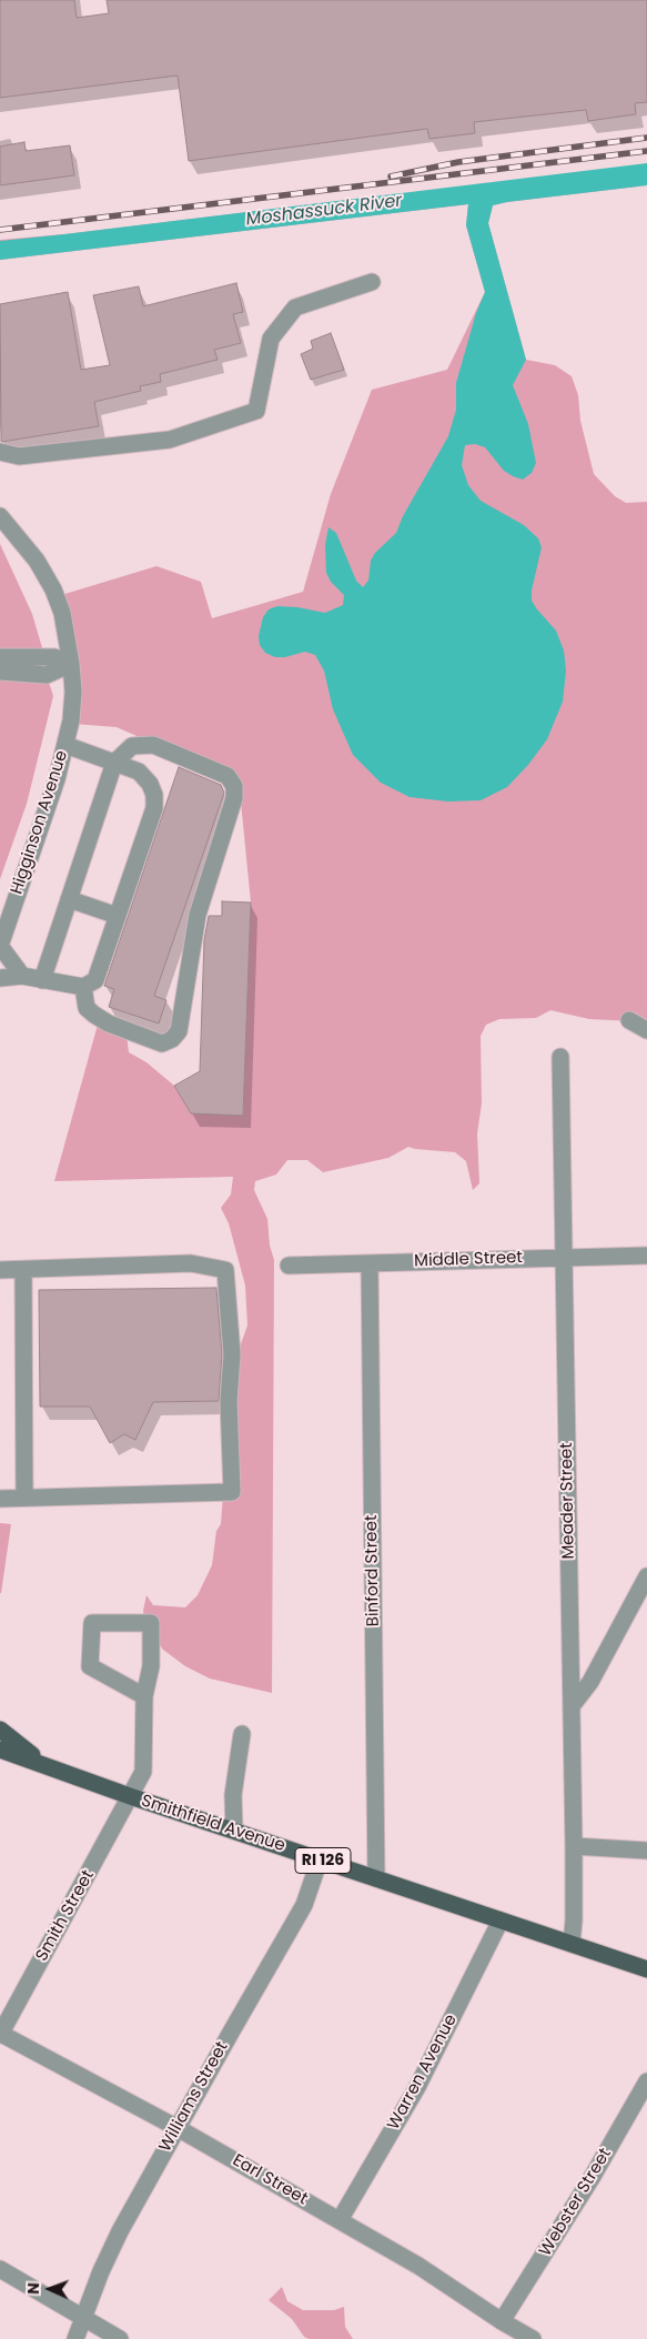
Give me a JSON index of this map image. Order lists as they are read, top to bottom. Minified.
{"streets":{"main road":["Smithfield Avenue","RI 126"],"street":["Higginson Avenue","Middle Street","Meader Street","Binford Street","Smith Street","Warren Avenue","Williams Street","Earl Street","Webster Street"]},"crossings":[["Middle Street","Meader Street"],["Middle Street","Binford Street"],["Meader Street","Smithfield Avenue"],["Binford Street","Smithfield Avenue"],["Smithfield Avenue","Smith Street"],["Smithfield Avenue","Warren Avenue"],["Smithfield Avenue","Williams Street"],["Smith Street","Earl Street"],["Warren Avenue","Earl Street"],["Williams Street","Earl Street"],["Earl Street","Webster Street"]],"water":["Moshassuck River"],"north":"left"}
